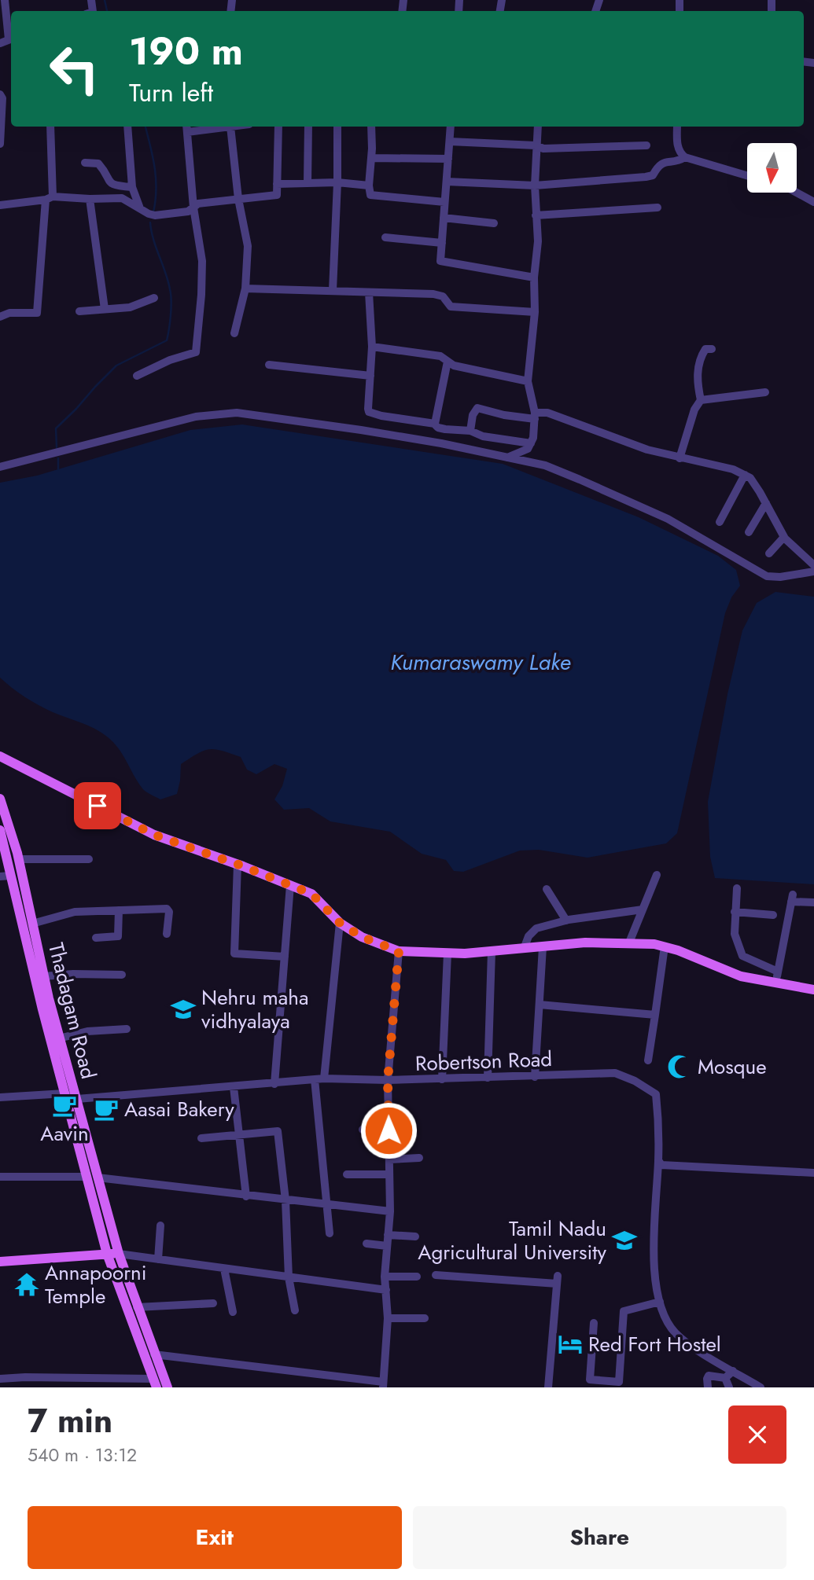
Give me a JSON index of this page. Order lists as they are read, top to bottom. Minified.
{"streets":{"main road":["Thadagam Road"],"street":["Robertson Road"]},"crossings":[["Thadagam Road","Robertson Road"]],"water":["Kumaraswamy Lake"],"places":{"school or university":["Nehru maha vidhyalaya","Tamil Nadu Agricultural University"],"mosque":["Mosque"],"cafe":["Aavin","Aasai Bakery"],"temple":["Annapoorni Temple"],"hotel":["Red Fort Hostel"]},"north":"bottom","page":{"turn":["190 m","Turn left"],"heading":["7 min","540 m · 13:12"],"buttons":["Exit","Share"]}}
